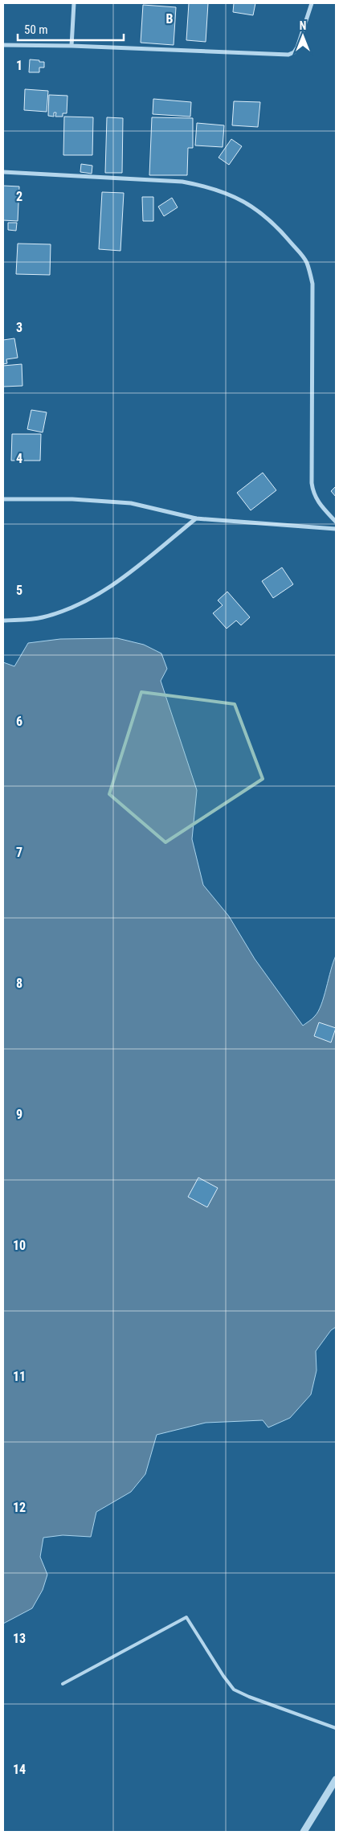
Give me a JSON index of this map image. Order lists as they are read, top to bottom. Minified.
{"scale_bar":"50 m","north":"top","grid":{"columns":["B"],"rows":["1","2","3","4","5","6","7","8","9","10","11","12","13","14"]}}
